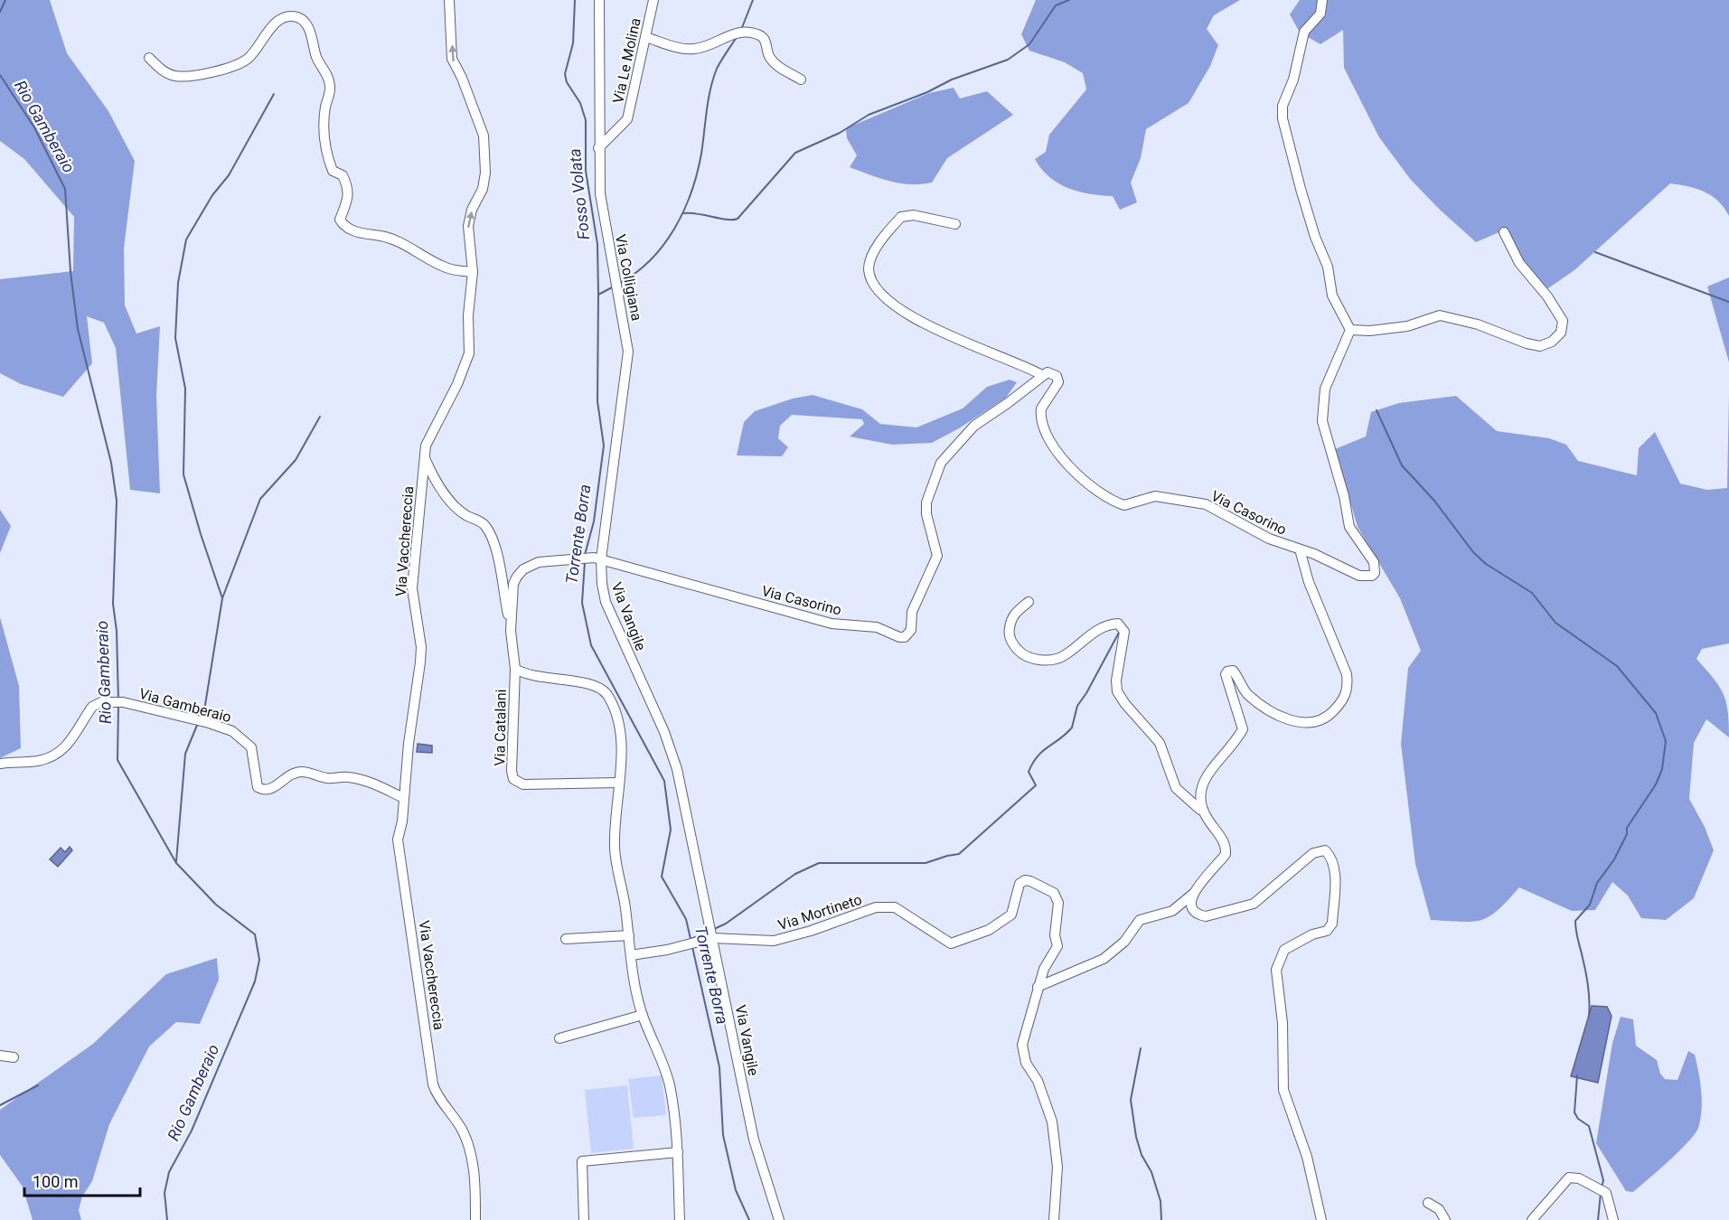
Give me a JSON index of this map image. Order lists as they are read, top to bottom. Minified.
{"streets":{"street":["Via Le Molina","Via Colligiana","Via Casorino","Via Vacchereccia","Via Vangile","Via Gamberaio","Via Catalani","Via Mortineto"]},"crossings":[["Via Le Molina","Via Colligiana"],["Via Colligiana","Via Casorino"],["Via Colligiana","Via Vangile"],["Via Casorino","Via Vangile"],["Via Vacchereccia","Via Gamberaio"],["Via Vangile","Via Mortineto"]],"water":["Rio Gamberaio","Fosso Volata","Torrente Borra"],"scale_bar":"100 m"}
